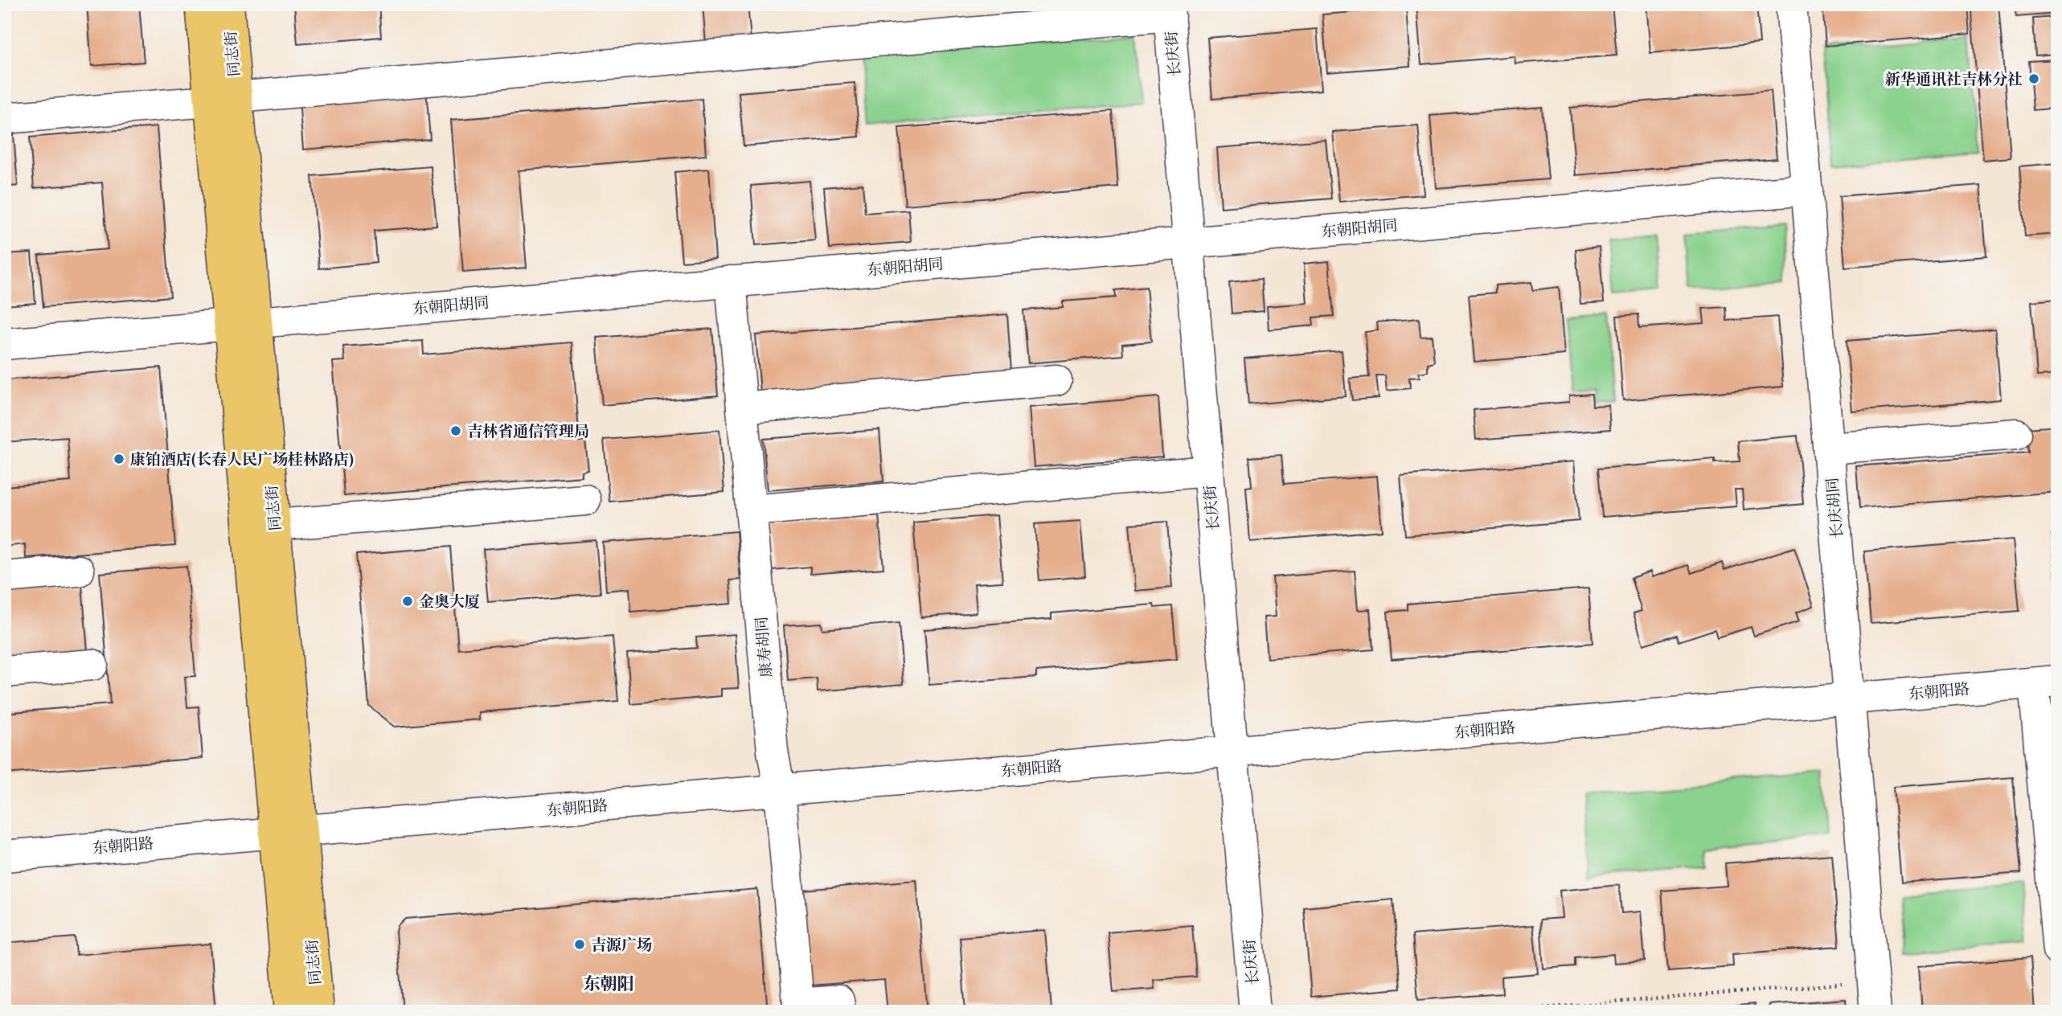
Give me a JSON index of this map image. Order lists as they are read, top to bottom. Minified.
{"streets":{"main road":["同志街"],"street":["长庆街","东朝阳胡同","长庆胡同","康寿胡同","东朝阳路"]},"crossings":[["同志街","东朝阳胡同"],["同志街","东朝阳路"],["长庆街","东朝阳胡同"],["长庆街","东朝阳路"],["东朝阳胡同","长庆胡同"],["东朝阳胡同","康寿胡同"],["长庆胡同","东朝阳路"],["康寿胡同","东朝阳路"]],"districts":["东朝阳"],"places":["新华通讯社吉林分社","吉林省通信管理局","康铂酒店(长春人民广场桂林路店)","金奥大厦","吉源广场"]}
